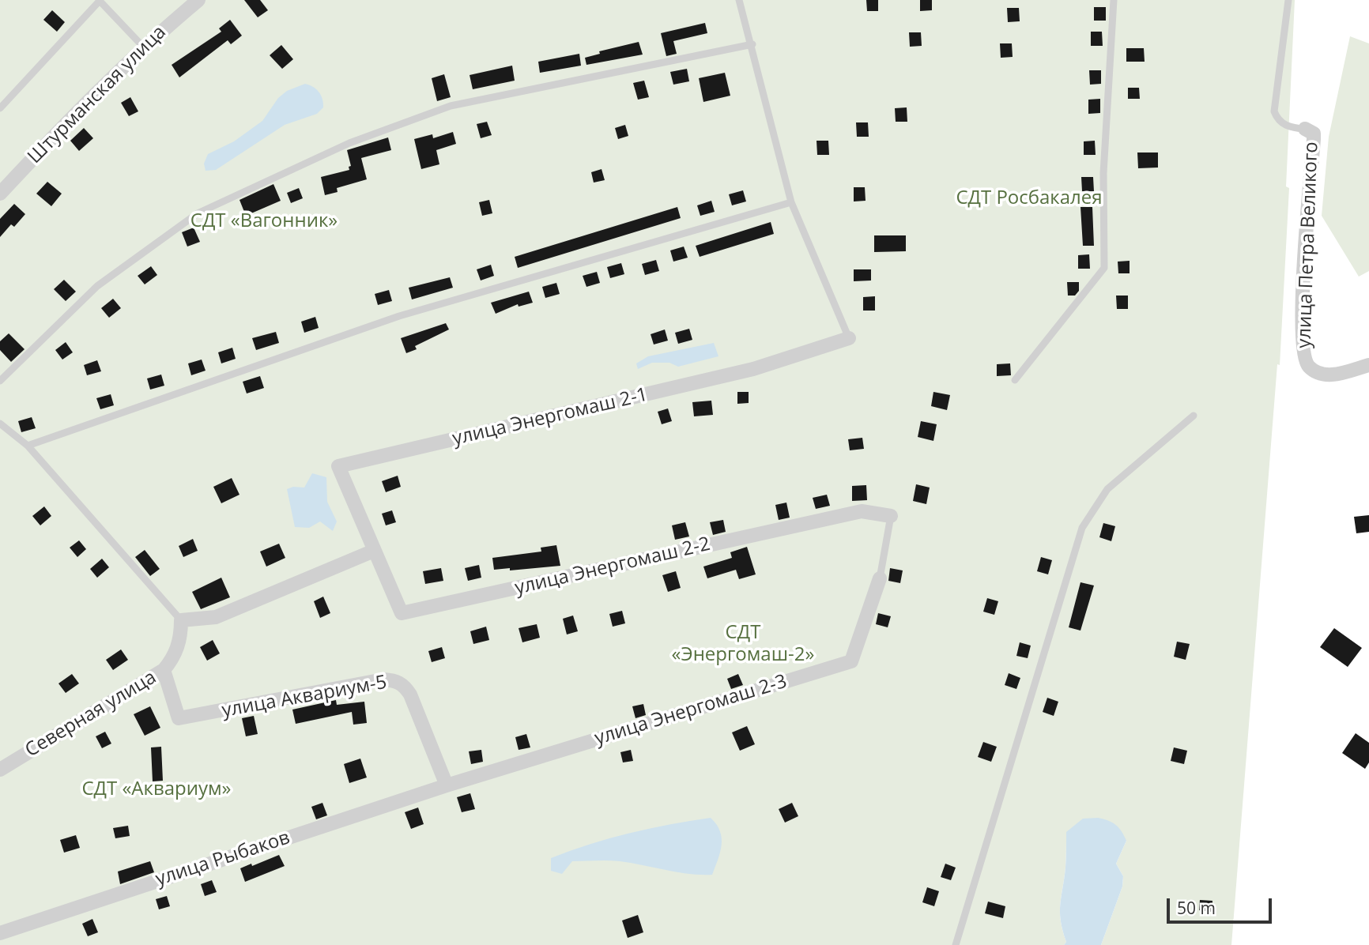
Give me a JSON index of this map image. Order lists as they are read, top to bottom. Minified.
{"streets":{"street":["Штурманская улица","улица Петра Великого","улица Энергомаш 2-1","улица Энергомаш 2-2","улица Аквариум-5","улица Энергомаш 2-3","Северная улица","улица Рыбаков"]},"crossings":[["улица Энергомаш 2-1","улица Энергомаш 2-2"],["улица Аквариум-5","улица Энергомаш 2-3"],["улица Аквариум-5","Северная улица"],["улица Аквариум-5","улица Рыбаков"],["улица Энергомаш 2-3","улица Рыбаков"]],"parks":["СДТ Росбакалея","СДТ «Вагонник»","СДТ «Энергомаш-2»","СДТ «Аквариум»"],"scale_bar":"50 m"}
